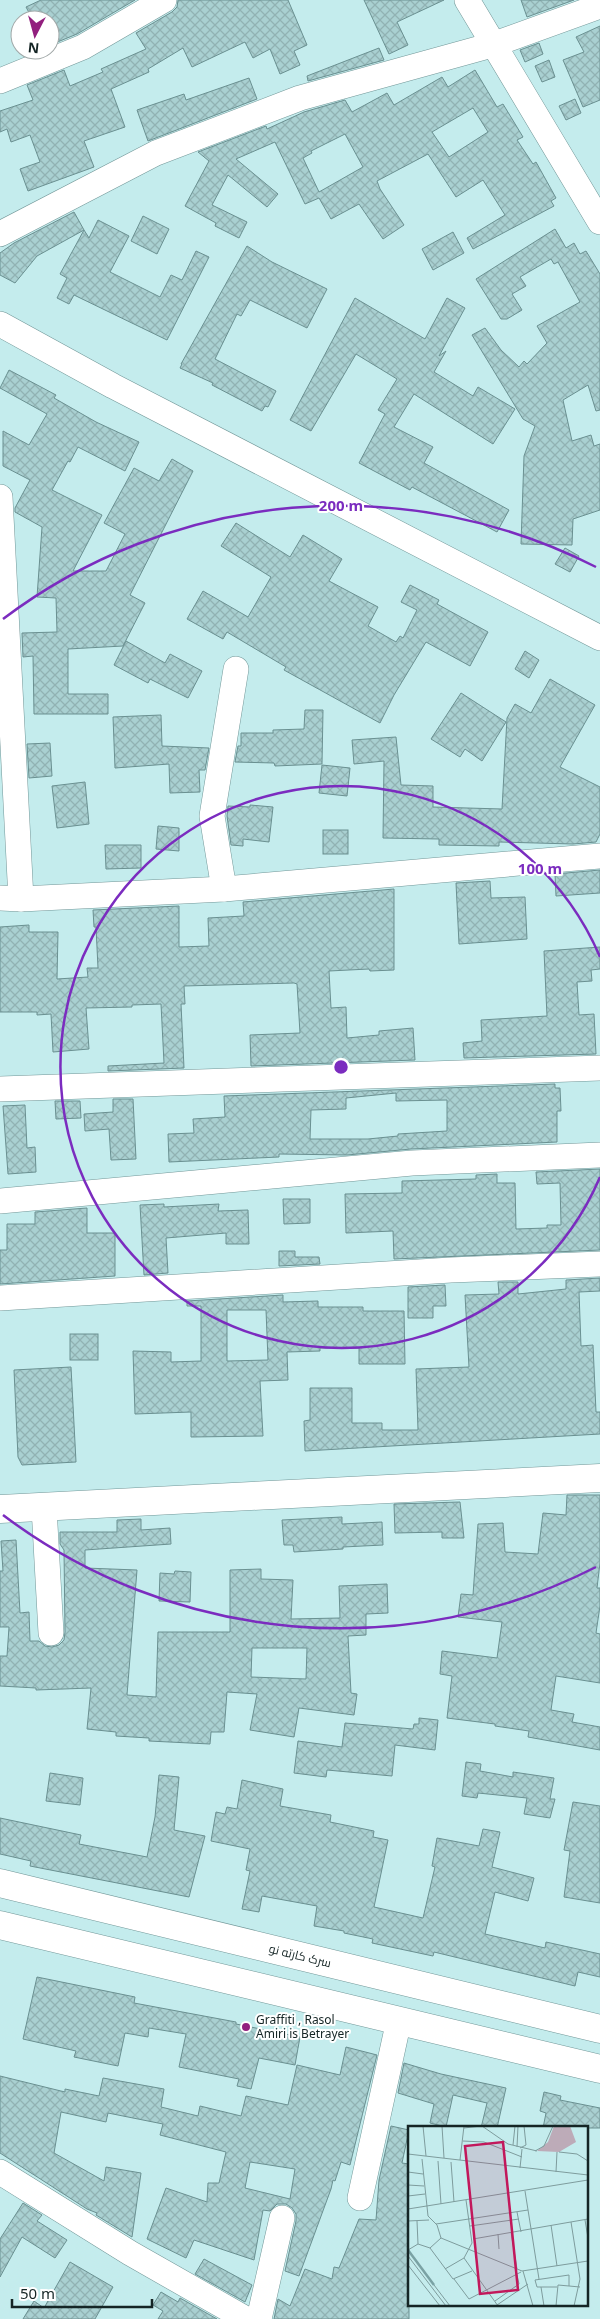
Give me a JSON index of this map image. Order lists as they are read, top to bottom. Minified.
{"streets":{"main road":["سرک کارته نو"]},"places":["Graffiti , Rasol Amiri is Betrayer"],"scale_bar":"50 m","north":"bottom","rings":["200 m","100 m"]}
